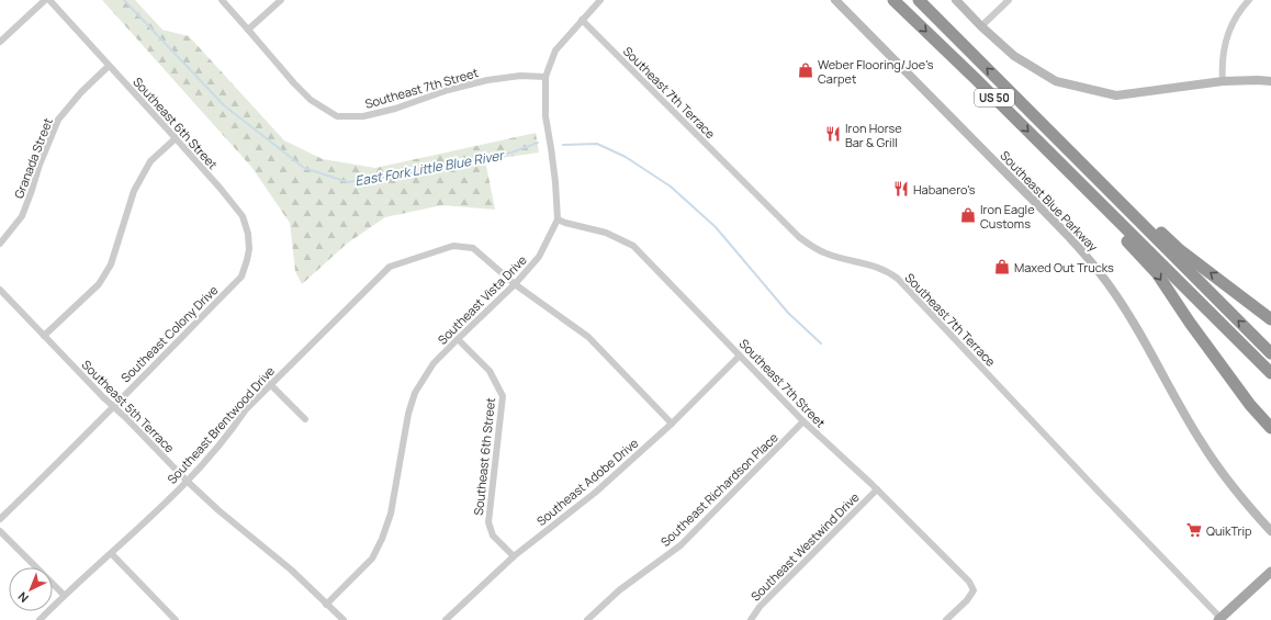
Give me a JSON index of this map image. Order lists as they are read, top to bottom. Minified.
{"streets":{"highway":["US 50"],"street":["Southeast 7th Street","Southeast 7th Terrace","Southeast 6th Street","Granada Street","Southeast Blue Parkway","Southeast Vista Drive","Southeast Colony Drive","Southeast 5th Terrace","Southeast Brentwood Drive","Southeast Adobe Drive","Southeast Richardson Place","Southeast Westwind Drive"]},"crossings":[["Southeast 7th Street","Southeast Vista Drive"],["Southeast 7th Street","Southeast Adobe Drive"],["Southeast 7th Street","Southeast Richardson Place"],["Southeast 7th Street","Southeast Westwind Drive"],["Southeast 6th Street","Granada Street"],["Southeast 6th Street","Southeast Vista Drive"],["Southeast 6th Street","Southeast Colony Drive"],["Southeast 6th Street","Southeast Adobe Drive"],["Southeast Vista Drive","Southeast 5th Terrace"],["Southeast Vista Drive","Southeast Brentwood Drive"],["Southeast Colony Drive","Southeast 5th Terrace"],["Southeast 5th Terrace","Southeast Brentwood Drive"],["Southeast Brentwood Drive","Southeast Adobe Drive"]],"water":["East Fork Little Blue River"],"places":{"shop":["Weber Flooring/Joe's Carpet","Iron Eagle Customs","Maxed Out Trucks"],"restaurant":["Iron Horse Bar & Grill","Habanero's"],"supermarket":["QuikTrip"]},"north":"bottom left"}
